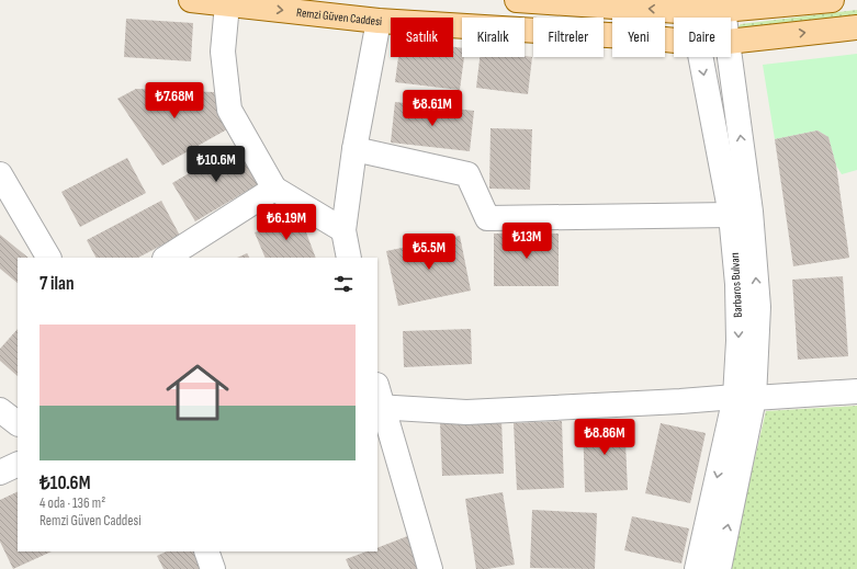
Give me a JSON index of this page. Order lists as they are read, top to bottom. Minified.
{"streets":{"main road":["Remzi Güven Caddesi"],"street":["Barbaros Bulvarı"]},"page":{"chip":["Satılık","Kiralık","Filtreler","Yeni","Daire"],"price":["₺7.68M","₺8.61M","₺10.6M","₺6.19M","₺13M","₺5.5M","₺8.86M"],"heading":"7 ilan","list":[{"name":"₺10.6M","note":"4 oda · 136 m² · Remzi Güven Caddesi"}]}}
